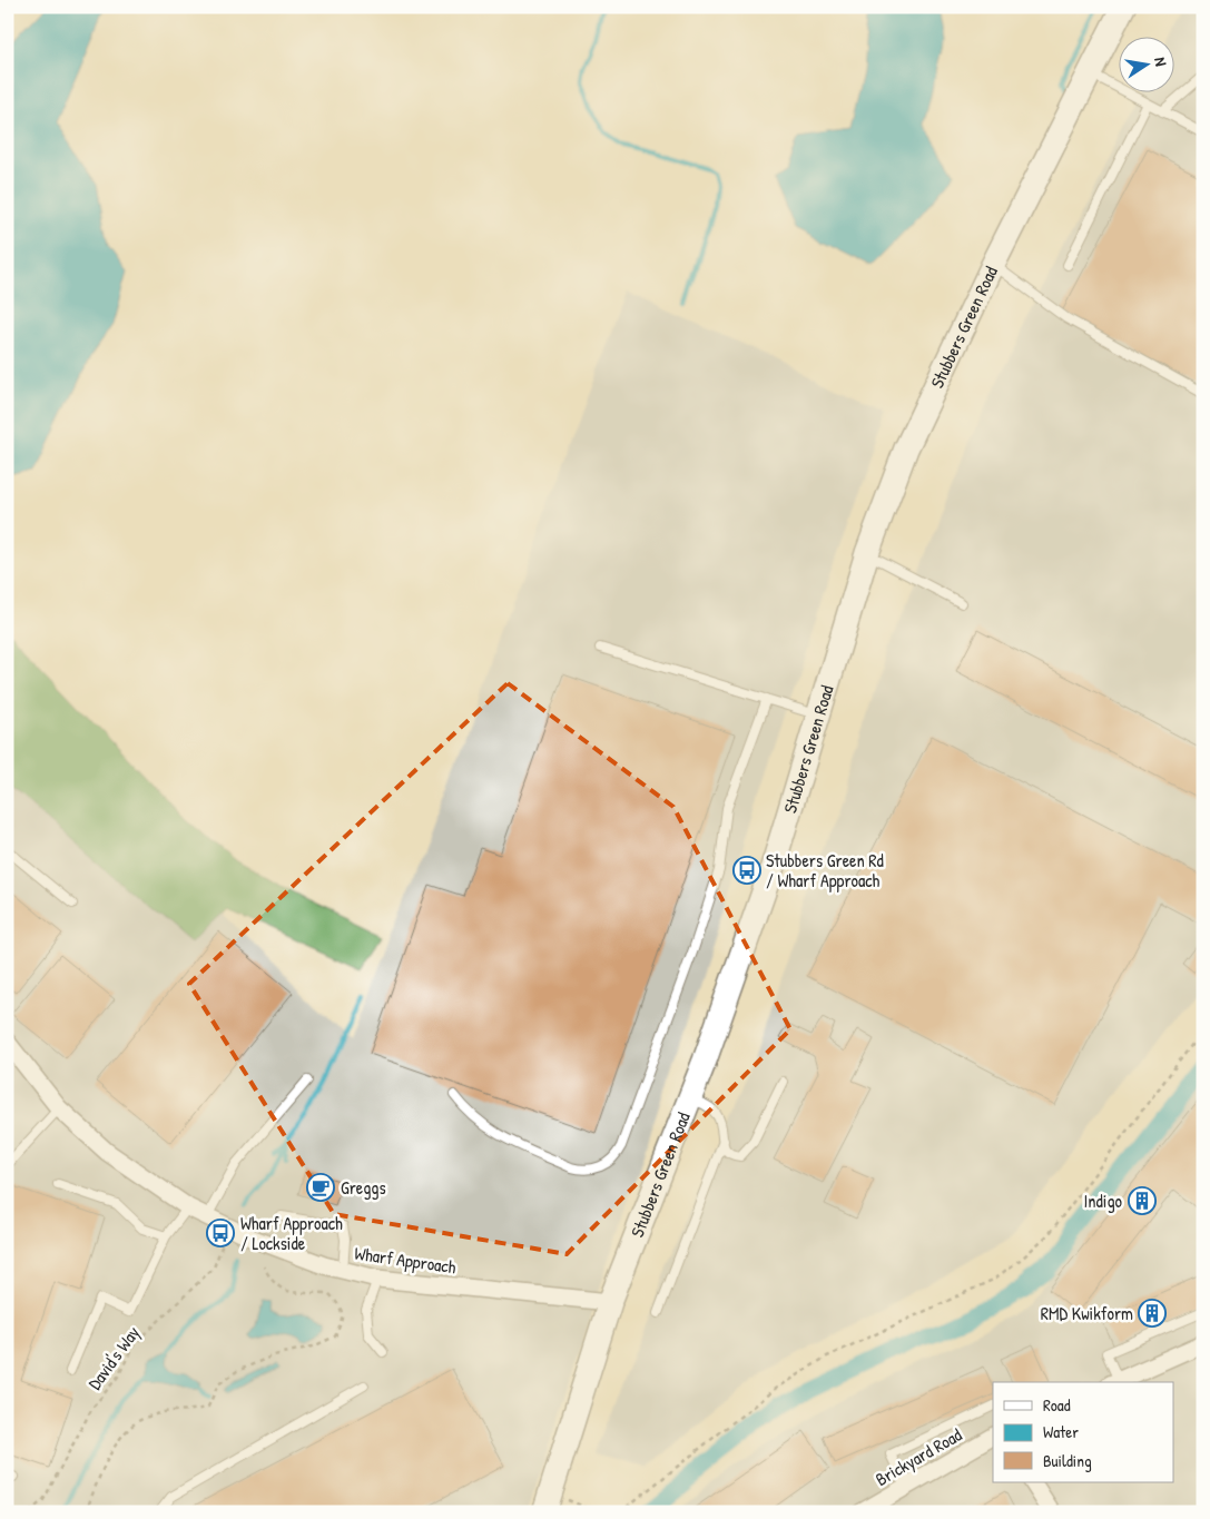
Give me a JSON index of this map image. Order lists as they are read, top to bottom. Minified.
{"streets":{"street":["Stubbers Green Road","Wharf Approach","Brickyard Road"],"path":["David's Way"]},"crossings":[["Stubbers Green Road","Wharf Approach"],["Wharf Approach","David's Way"]],"places":{"bus stop":["Stubbers Green Rd / Wharf Approach","Wharf Approach / Lockside"],"cafe":["Greggs"],"building":["Indigo","RMD Kwikform"]},"legend":["Road","Water","Building"],"north":"right"}
